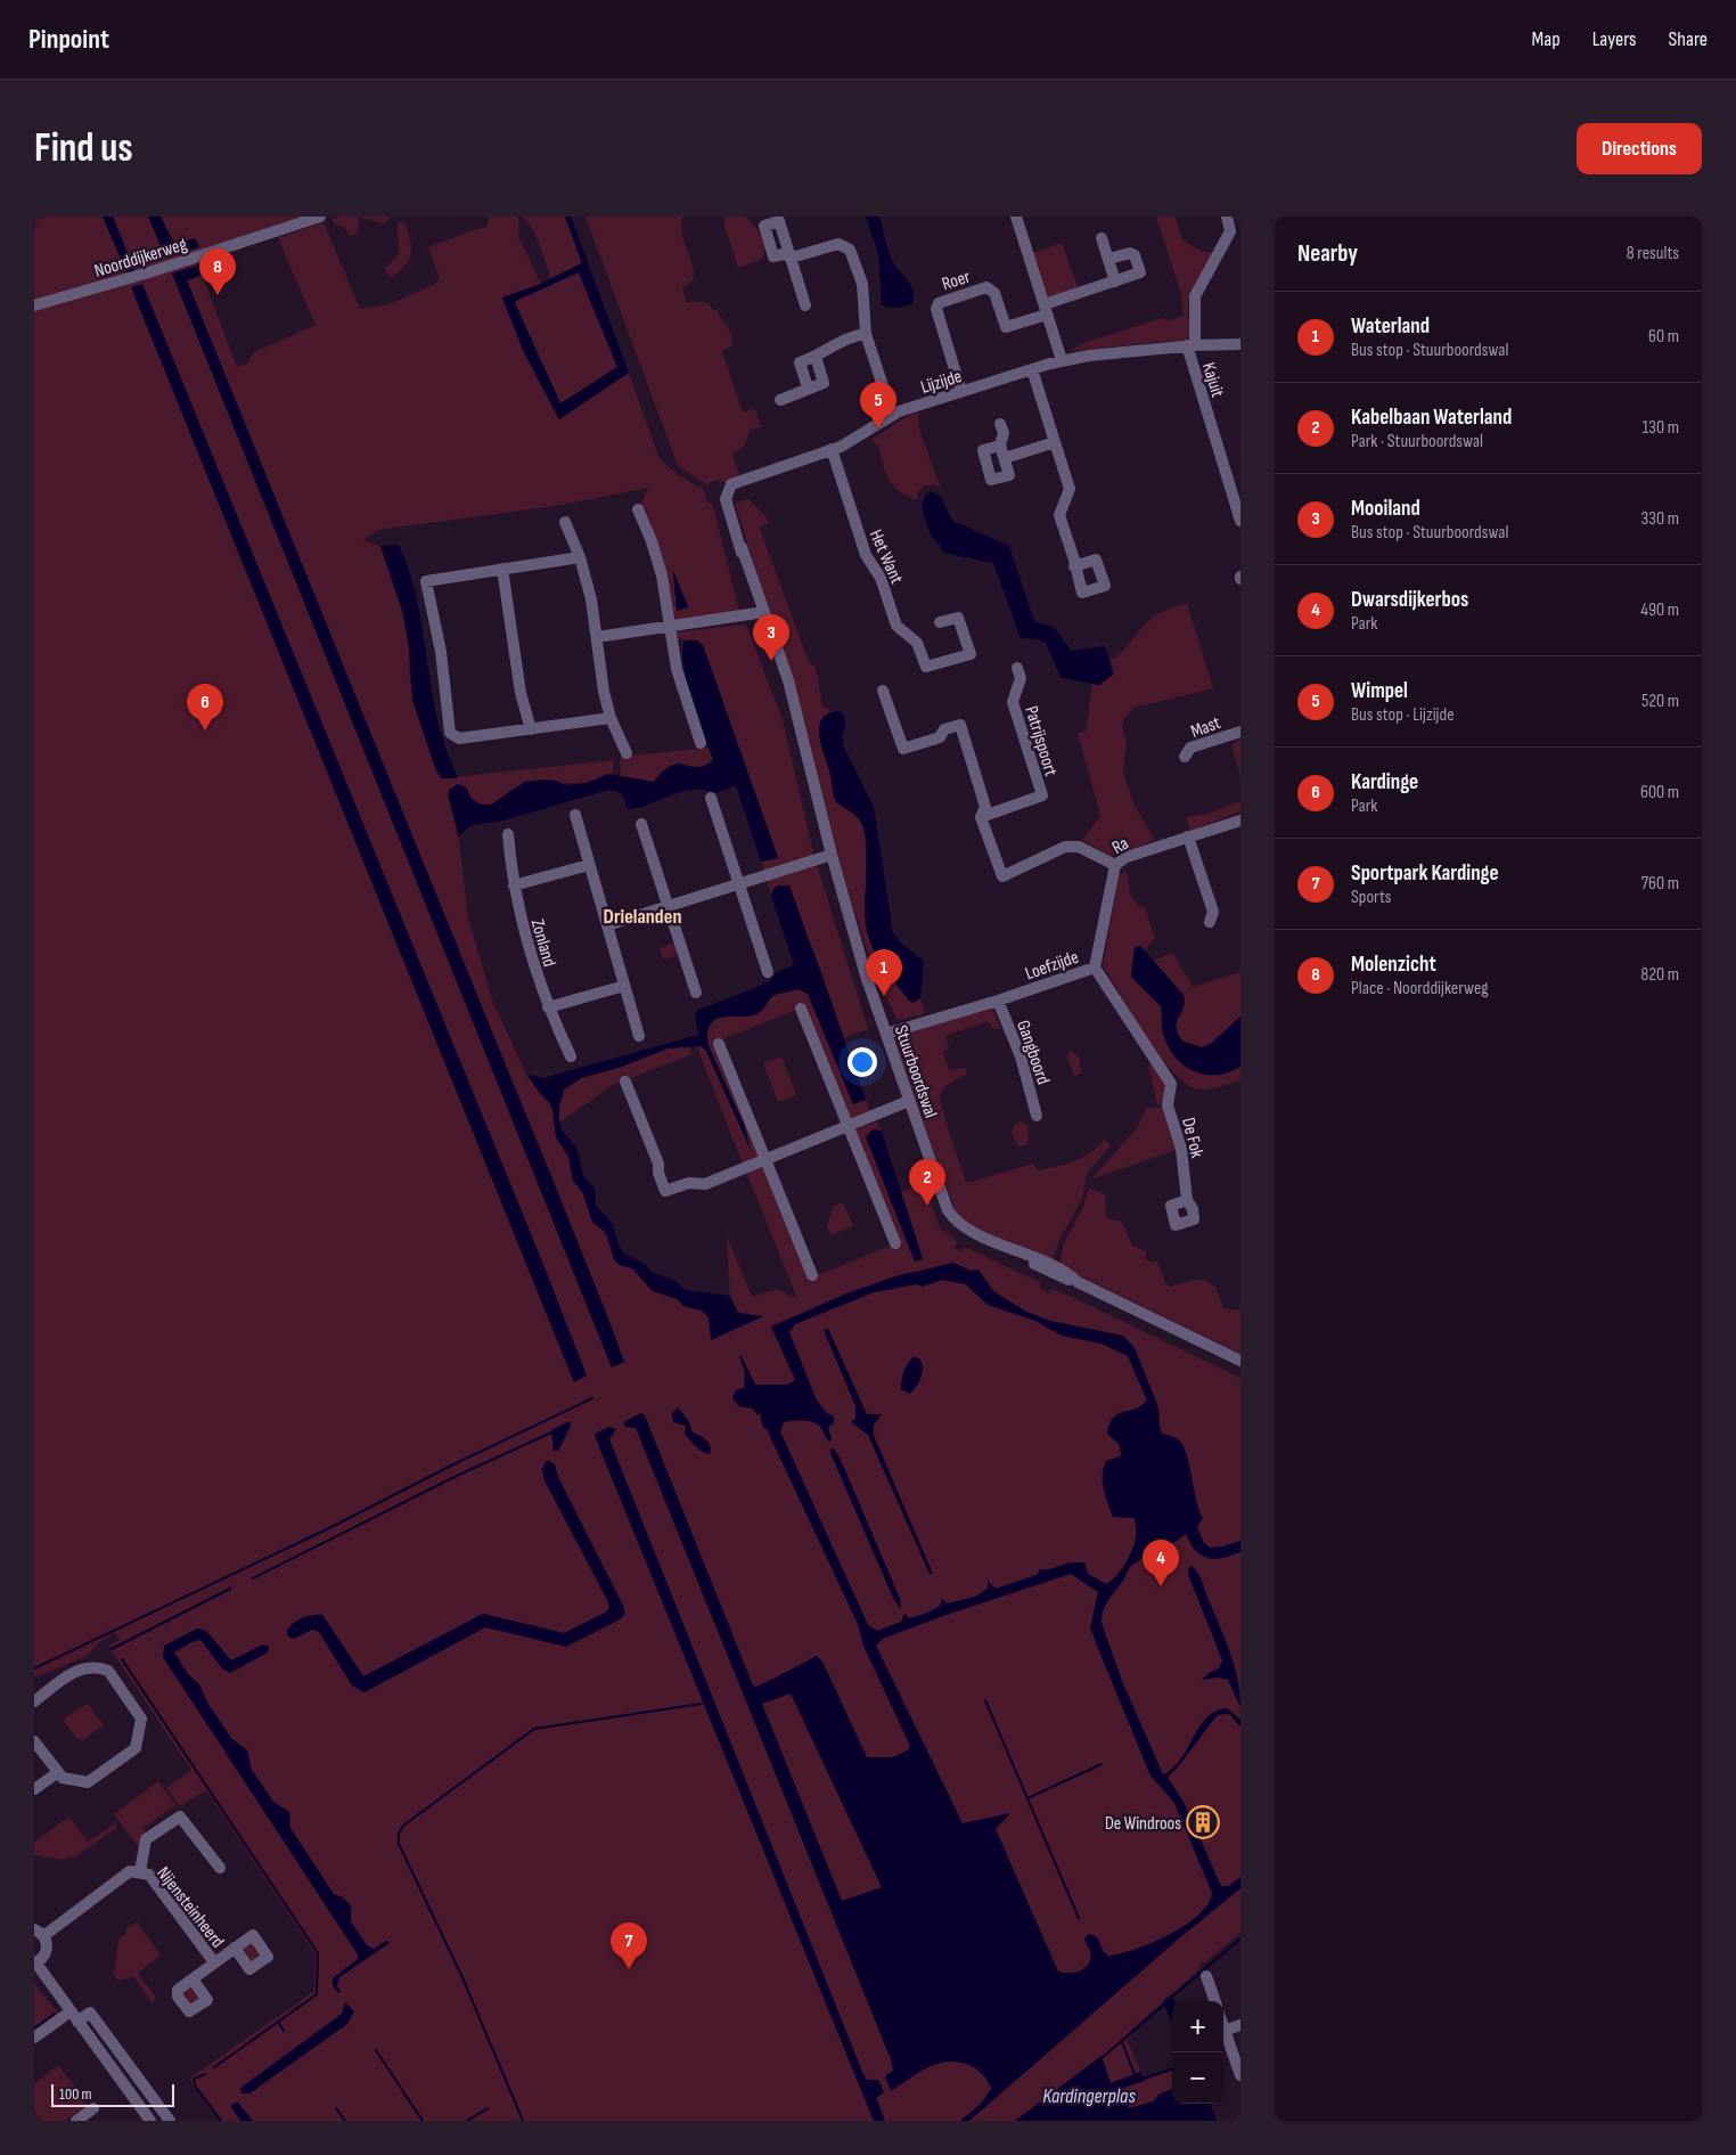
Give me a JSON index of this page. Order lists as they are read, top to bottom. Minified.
{"streets":{"street":["Noorddijkerweg","Roer","Kajuit","Lijzijde","Het Want","Mast","Patrijspoort","Ra","Zonland","Loefzijde","Gangboord","Stuurboordswal","De Fok","Nijensteinheerd"]},"crossings":[["Roer","Lijzijde"],["Kajuit","Lijzijde"],["Lijzijde","Het Want"],["Lijzijde","Stuurboordswal"],["Ra","Loefzijde"],["Loefzijde","Gangboord"],["Loefzijde","Stuurboordswal"],["Loefzijde","De Fok"]],"districts":["Drielanden"],"water":["Kardingerplas"],"places":{"building":["De Windroos"]},"scale_bar":"100 m","page":{"header":"Pinpoint","nav":["Map","Layers","Share"],"buttons":"Directions","title":"Find us","heading":["Nearby","8 results"],"pins":["8","5","3","6","1","2","4","7"],"list":[{"mark":"1","name":"Waterland","note":"Bus stop · Stuurboordswal","value":"60 m"},{"mark":"2","name":"Kabelbaan Waterland","note":"Park · Stuurboordswal","value":"130 m"},{"mark":"3","name":"Mooiland","note":"Bus stop · Stuurboordswal","value":"330 m"},{"mark":"4","name":"Dwarsdijkerbos","note":"Park","value":"490 m"},{"mark":"5","name":"Wimpel","note":"Bus stop · Lijzijde","value":"520 m"},{"mark":"6","name":"Kardinge","note":"Park","value":"600 m"},{"mark":"7","name":"Sportpark Kardinge","note":"Sports","value":"760 m"},{"mark":"8","name":"Molenzicht","note":"Place · Noorddijkerweg","value":"820 m"}],"map_buttons":["+","−"],"scale":"100 m"}}
